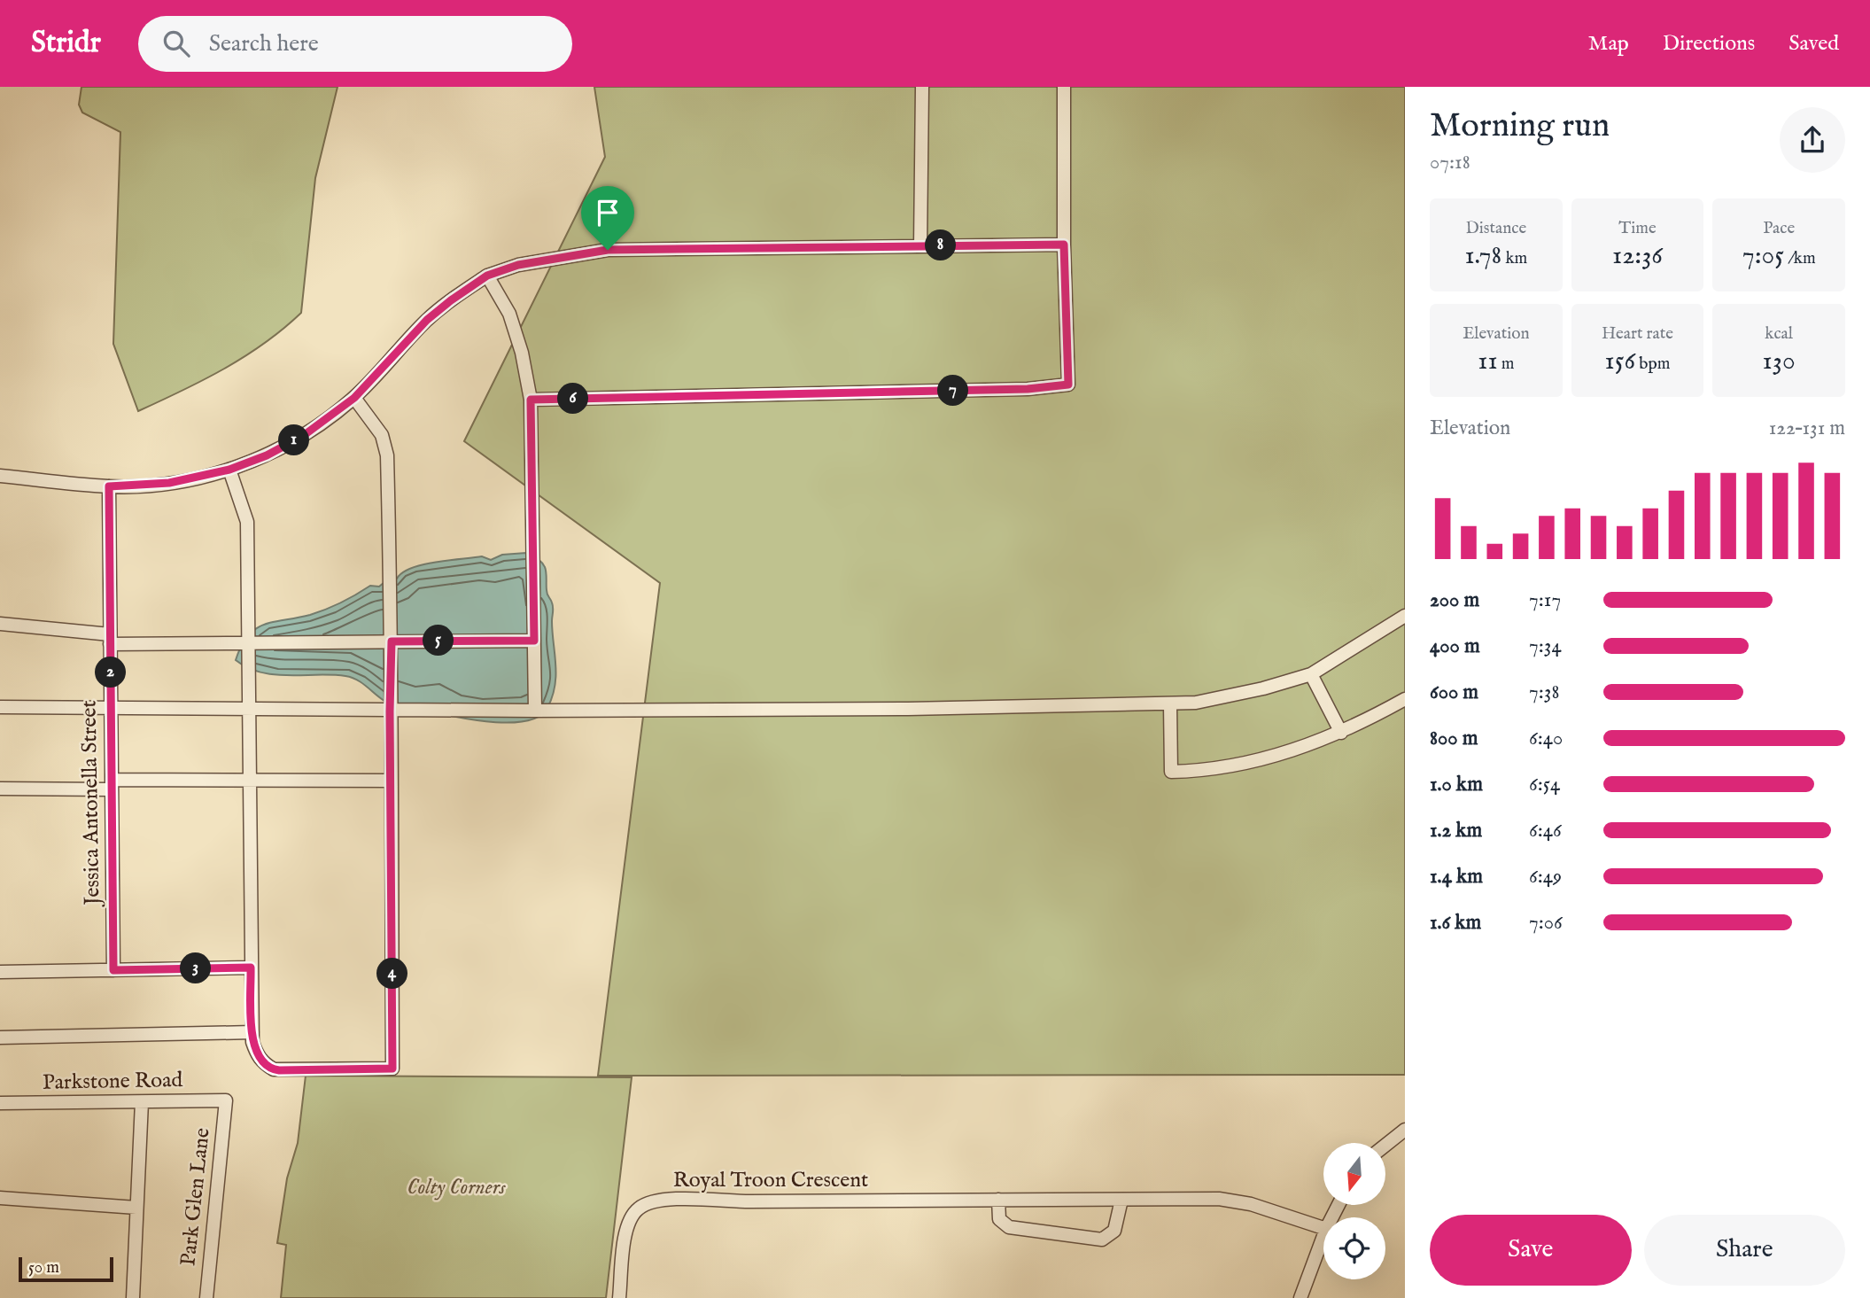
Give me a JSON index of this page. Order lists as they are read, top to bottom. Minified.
{"streets":{"street":["Jessica Antonella Street","Parkstone Road","Royal Troon Crescent","Park Glen Lane"]},"crossings":[["Parkstone Road","Park Glen Lane"]],"parks":["Colty Corners"],"scale_bar":"50 m","north":"bottom","page":{"header":"Stridr","search":"Search here","nav":["Map","Directions","Saved"],"heading":["Morning run","07:18"],"stats":[["Distance","1.78 km"],["Time","12:36"],["Pace","7:05 /km"],["Elevation","11 m"],["Heart rate","156 bpm"],["kcal","130"]],"pins":["8","7","6","1","5","2","3","4"],"chart":["Elevation","122–131 m"],"list":[{"name":"200 m","note":"7:17"},{"name":"400 m","note":"7:34"},{"name":"600 m","note":"7:38"},{"name":"800 m","note":"6:40"},{"name":"1.0 km","note":"6:54"},{"name":"1.2 km","note":"6:46"},{"name":"1.4 km","note":"6:49"},{"name":"1.6 km","note":"7:06"}],"buttons":["Save","Share"],"scale":"50 m"}}
